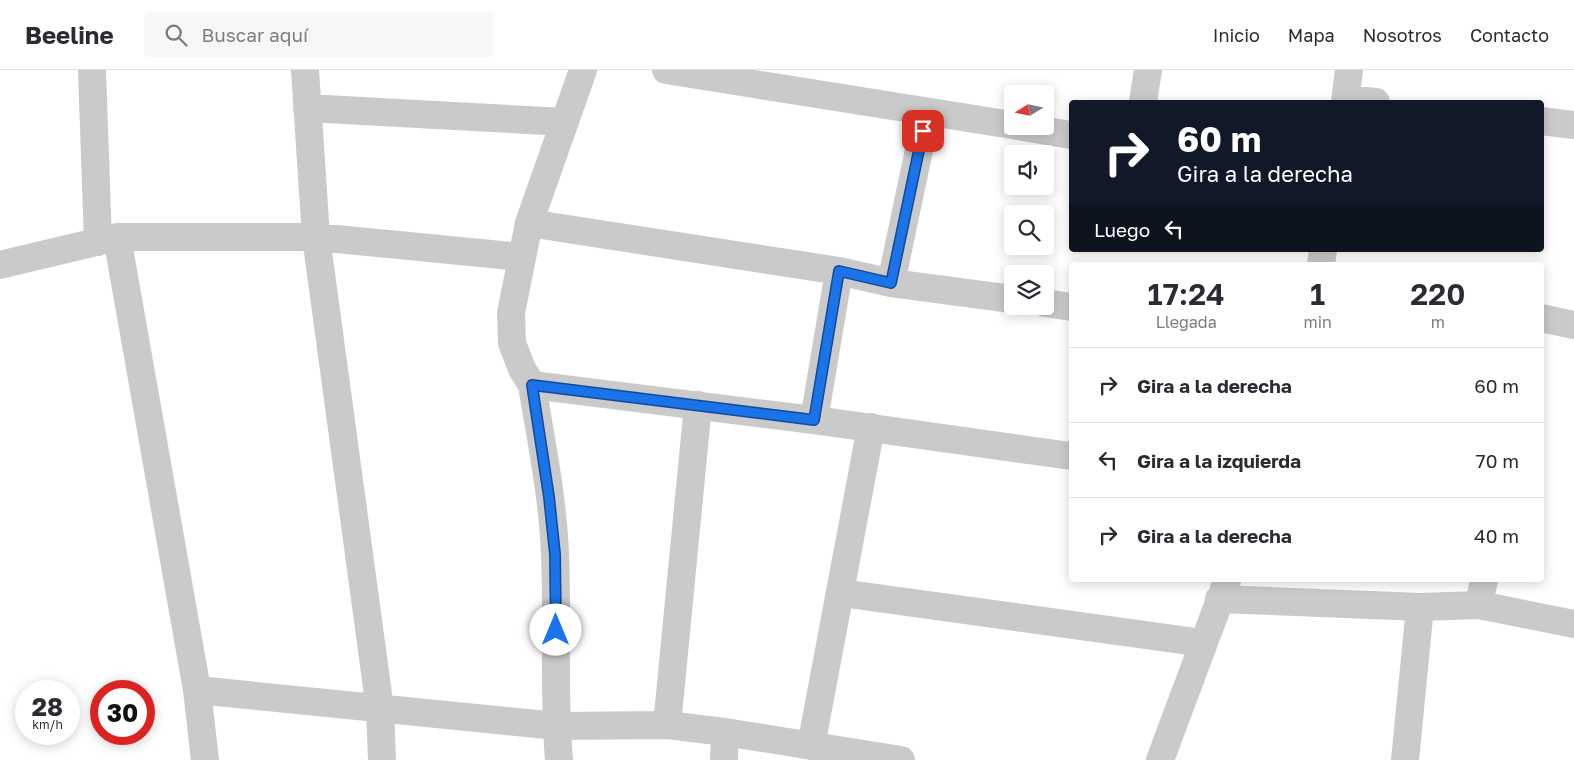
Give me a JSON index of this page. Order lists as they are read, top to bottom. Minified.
{"north":"left","page":{"header":"Beeline","search":"Buscar aquí","nav":["Inicio","Mapa","Nosotros","Contacto"],"turn":["60 m","Gira a la derecha"],"then":"Luego","eta":["17:24","Llegada","1","min","220","m"],"list":[{"name":"Gira a la derecha","value":"60 m"},{"name":"Gira a la izquierda","value":"70 m"},{"name":"Gira a la derecha","value":"40 m"}],"speed":"28 km/h","limit":"30"}}
